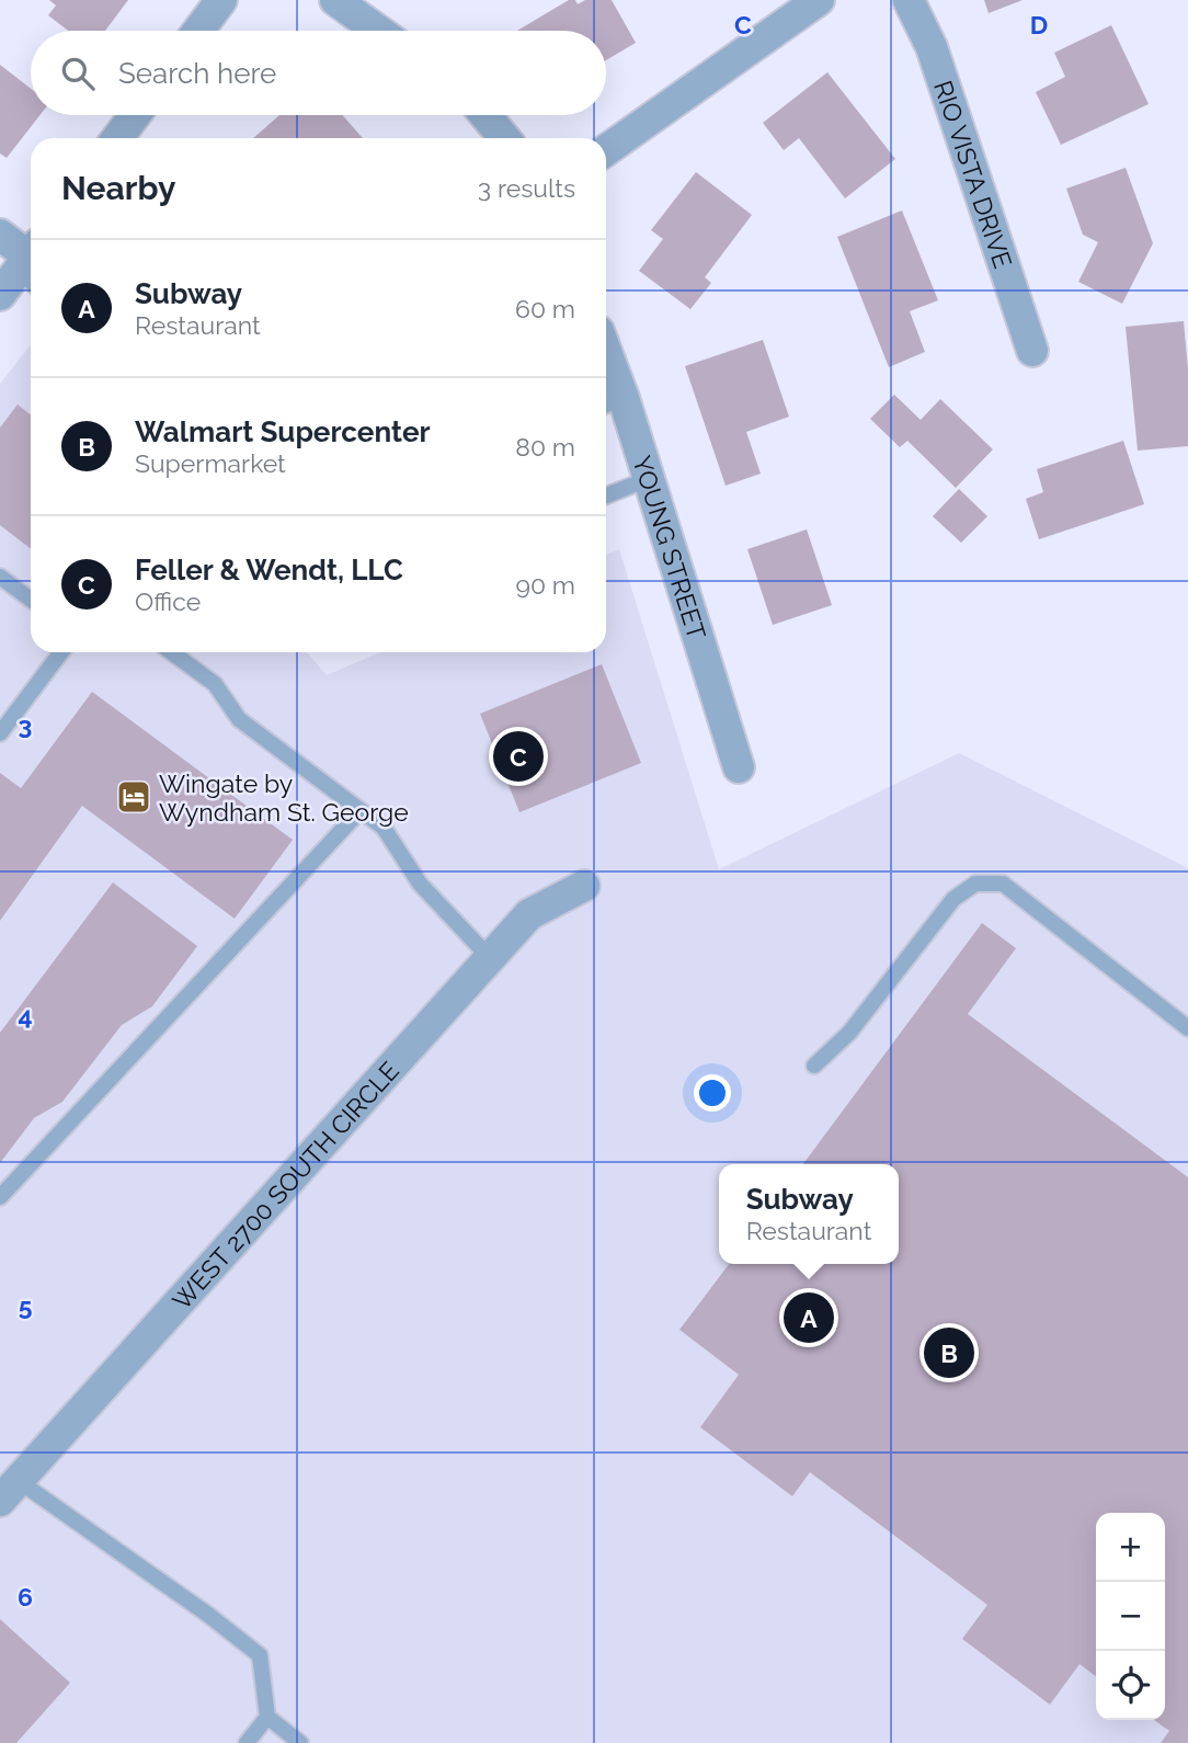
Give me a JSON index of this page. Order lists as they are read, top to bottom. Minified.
{"streets":{"street":["RIO VISTA DRIVE","YOUNG STREET","WEST 2700 SOUTH CIRCLE"]},"places":{"hotel":["Wingate by Wyndham St. George"]},"page":{"search":"Search here","heading":["Nearby","3 results"],"list":[{"mark":"A","name":"Subway","note":"Restaurant","value":"60 m"},{"mark":"B","name":"Walmart Supercenter","note":"Supermarket","value":"80 m"},{"mark":"C","name":"Feller & Wendt, LLC","note":"Office","value":"90 m"}],"pins":["C","A","B"],"popup":["Subway","Restaurant"],"map_buttons":["+","−"]},"grid":{"columns":["C","D"],"rows":["3","4","5","6"]}}
